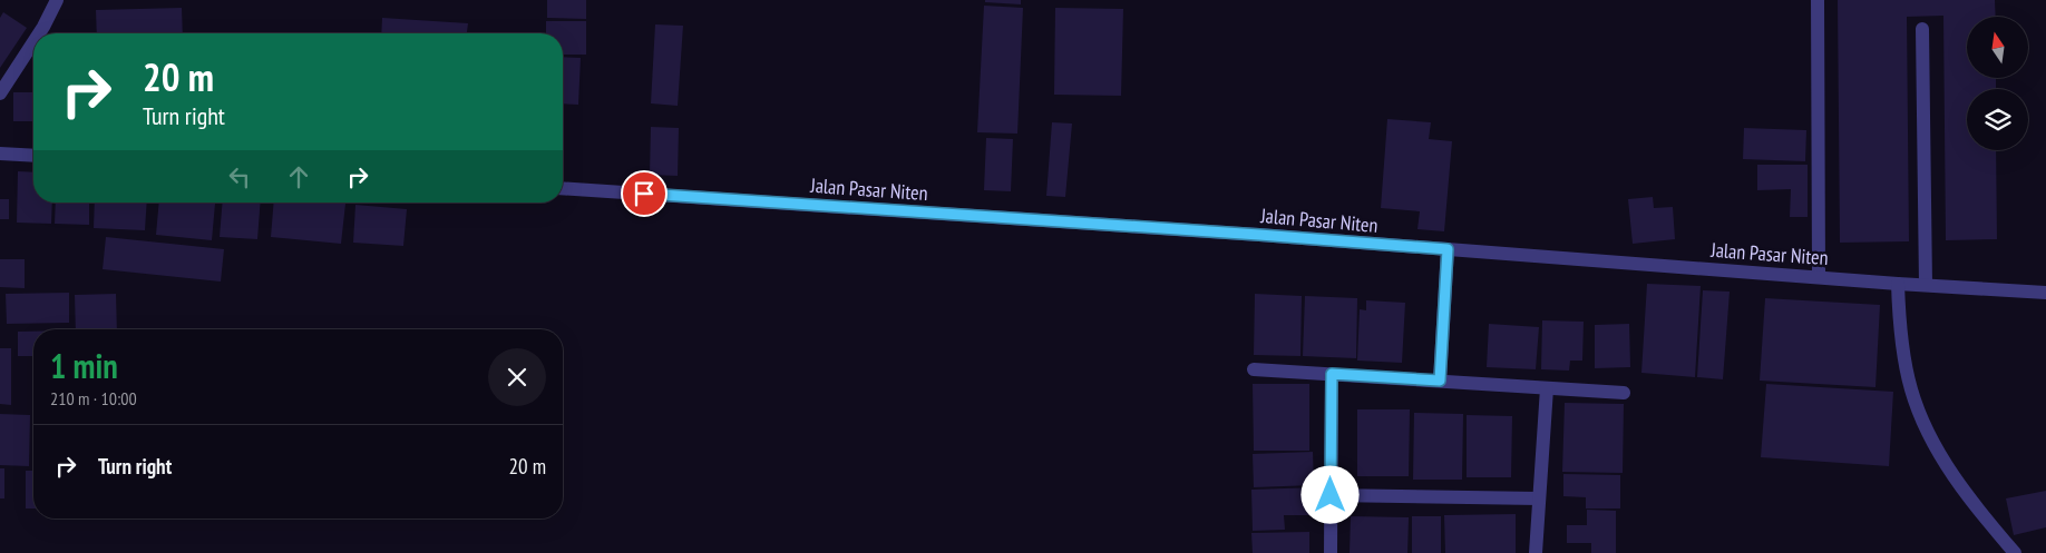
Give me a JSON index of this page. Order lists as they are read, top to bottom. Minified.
{"streets":{"street":["Jalan Pasar Niten"]},"north":"top","page":{"turn":["20 m","Turn right"],"heading":["1 min","210 m · 10:00"],"list":[{"name":"Turn right","value":"20 m"}]}}
